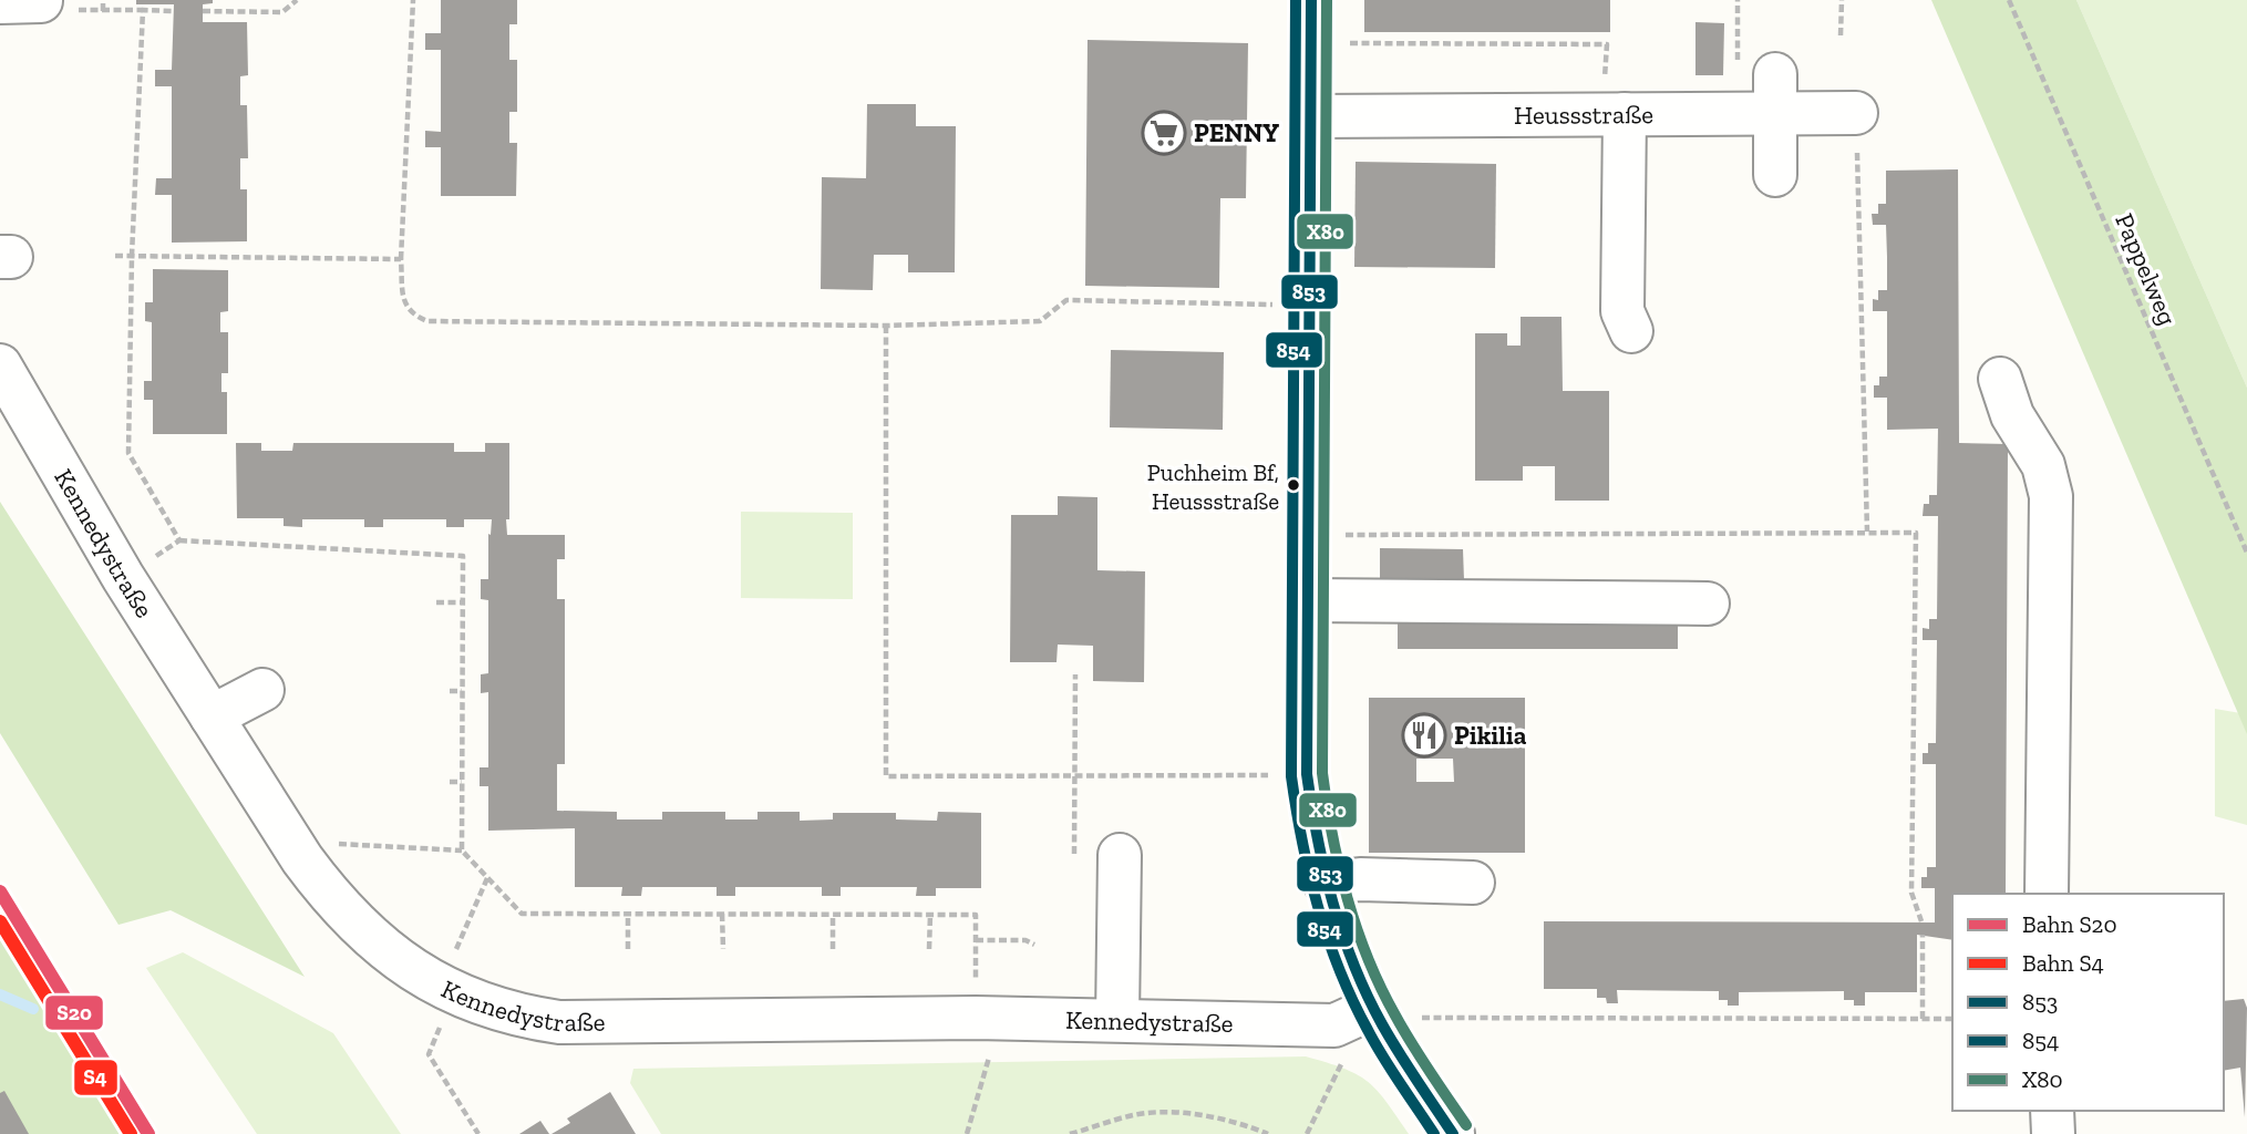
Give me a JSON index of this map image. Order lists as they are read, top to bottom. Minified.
{"streets":{"street":["Heussstraße","Kennedystraße"],"path":["Pappelweg"]},"places":{"supermarket":["PENNY"],"other":["Puchheim Bf, Heussstraße"],"restaurant":["Pikilia"]},"lines":["transit line 853","transit line 854","transit line X80","rail line S20","rail line S4"],"legend":["Bahn S20","Bahn S4","853","854","X80"]}
